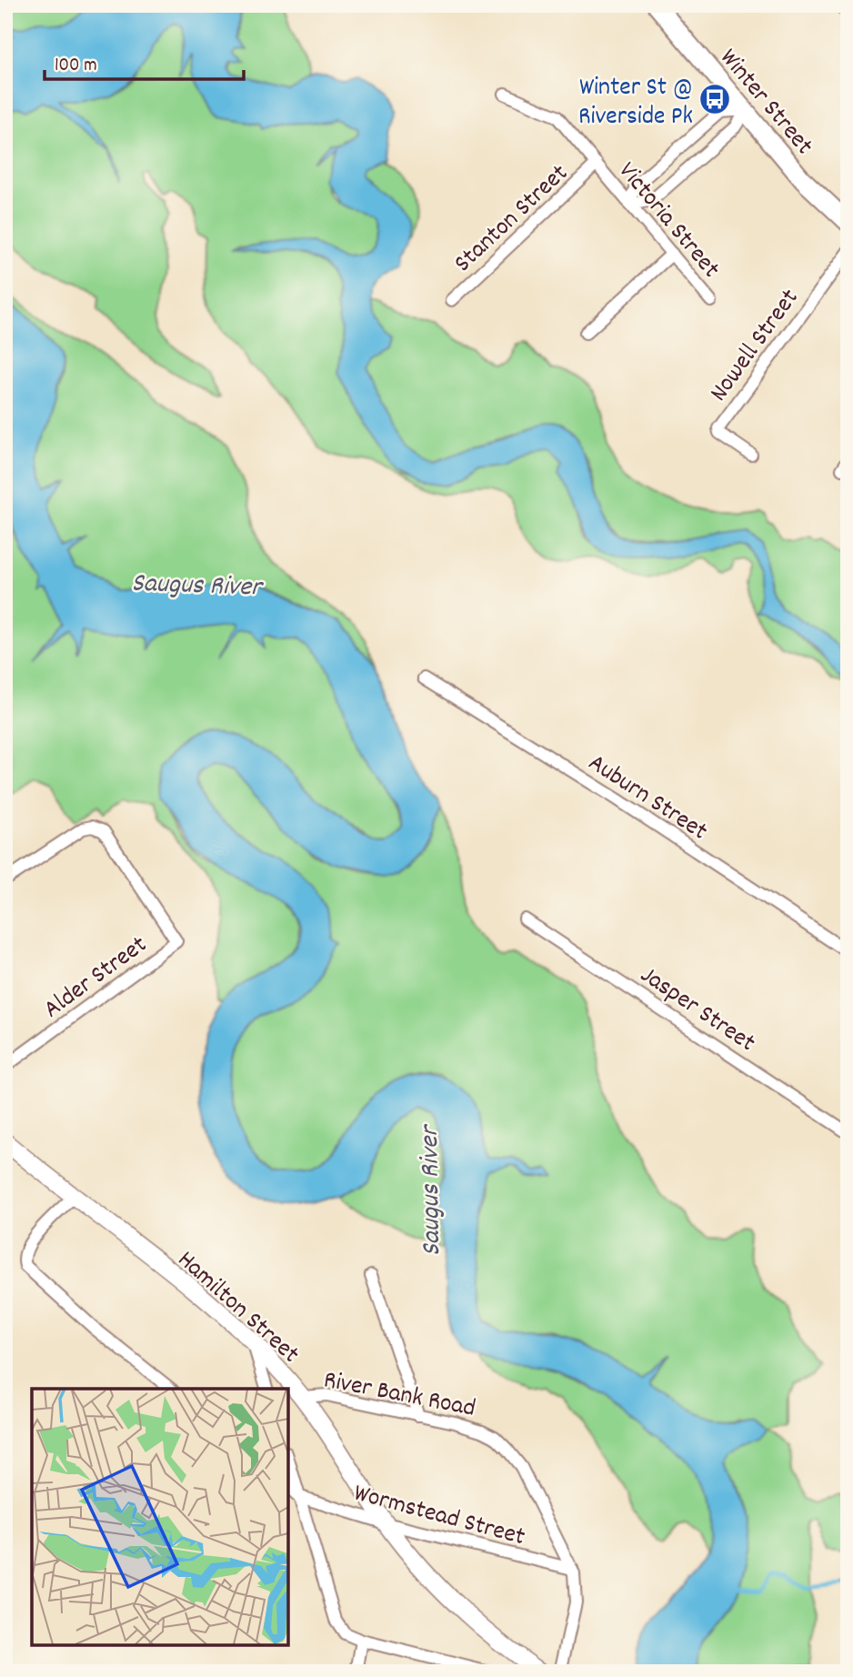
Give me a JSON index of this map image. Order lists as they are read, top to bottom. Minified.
{"streets":{"main road":["Winter Street","Hamilton Street"],"street":["Stanton Street","Victoria Street","Nowell Street","Auburn Street","Alder Street","Jasper Street","River Bank Road","Wormstead Street"]},"crossings":[["Stanton Street","Victoria Street"],["Hamilton Street","River Bank Road"],["Hamilton Street","Wormstead Street"],["River Bank Road","Wormstead Street"]],"water":["Saugus River"],"places":{"bus stop":["Winter St @ Riverside Pk"]},"scale_bar":"100 m"}
